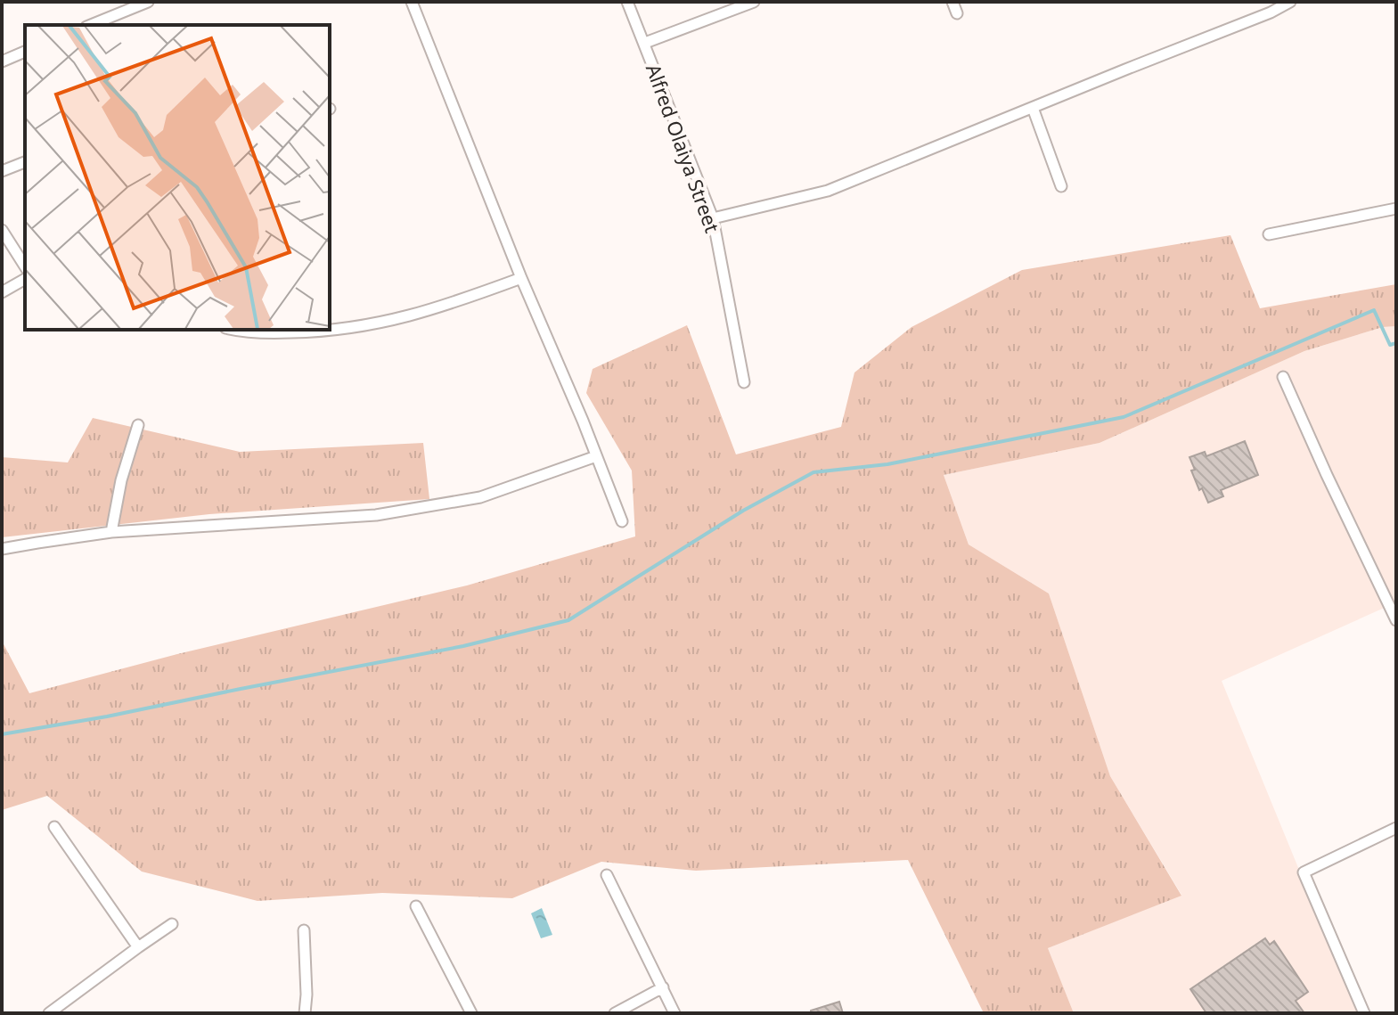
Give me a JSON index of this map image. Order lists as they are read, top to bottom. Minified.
{"streets":{"street":["Alfred Olaiya Street"]}}
